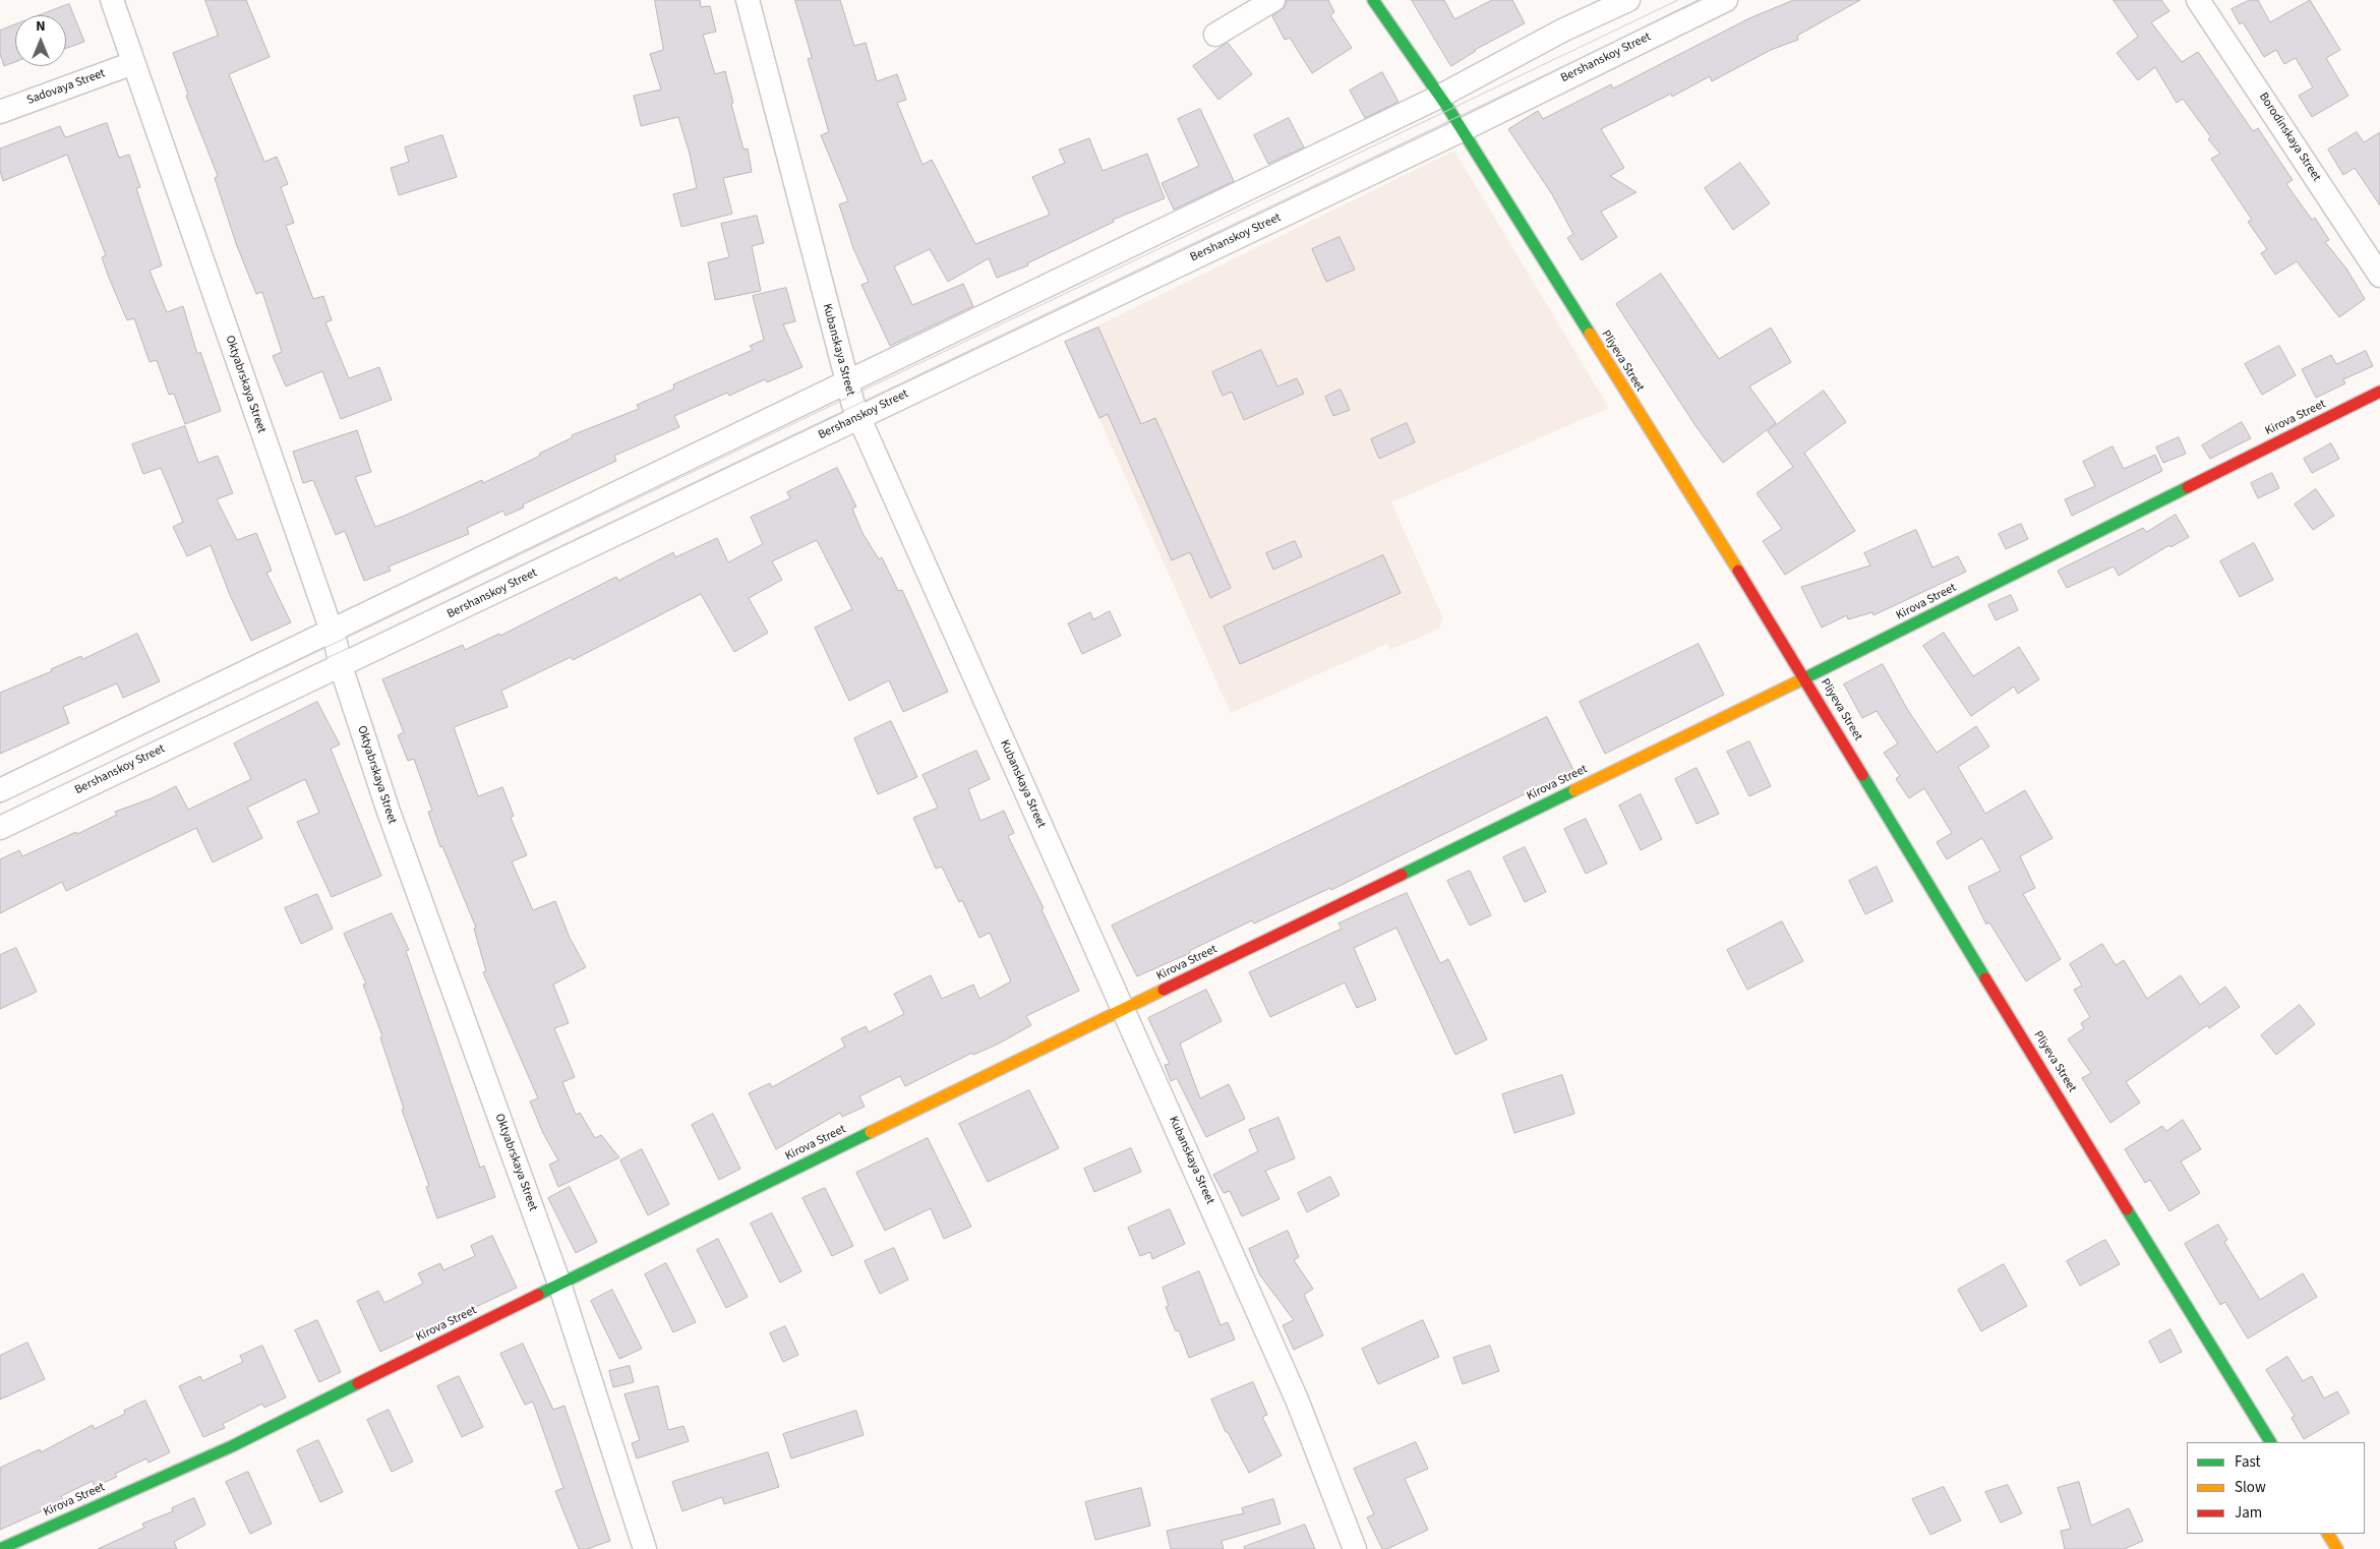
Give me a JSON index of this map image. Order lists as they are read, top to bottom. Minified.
{"streets":{"street":["Bershanskoy Street","Sadovaya Street","Borodinskaya Street","Kubanskaya Street","Pliyeva Street","Oktyabrskaya Street","Kirova Street"]},"crossings":[["Bershanskoy Street","Kubanskaya Street"],["Bershanskoy Street","Pliyeva Street"],["Bershanskoy Street","Oktyabrskaya Street"],["Sadovaya Street","Oktyabrskaya Street"],["Kubanskaya Street","Kirova Street"],["Pliyeva Street","Kirova Street"],["Oktyabrskaya Street","Kirova Street"]],"legend":["Fast","Slow","Jam"],"north":"top"}
